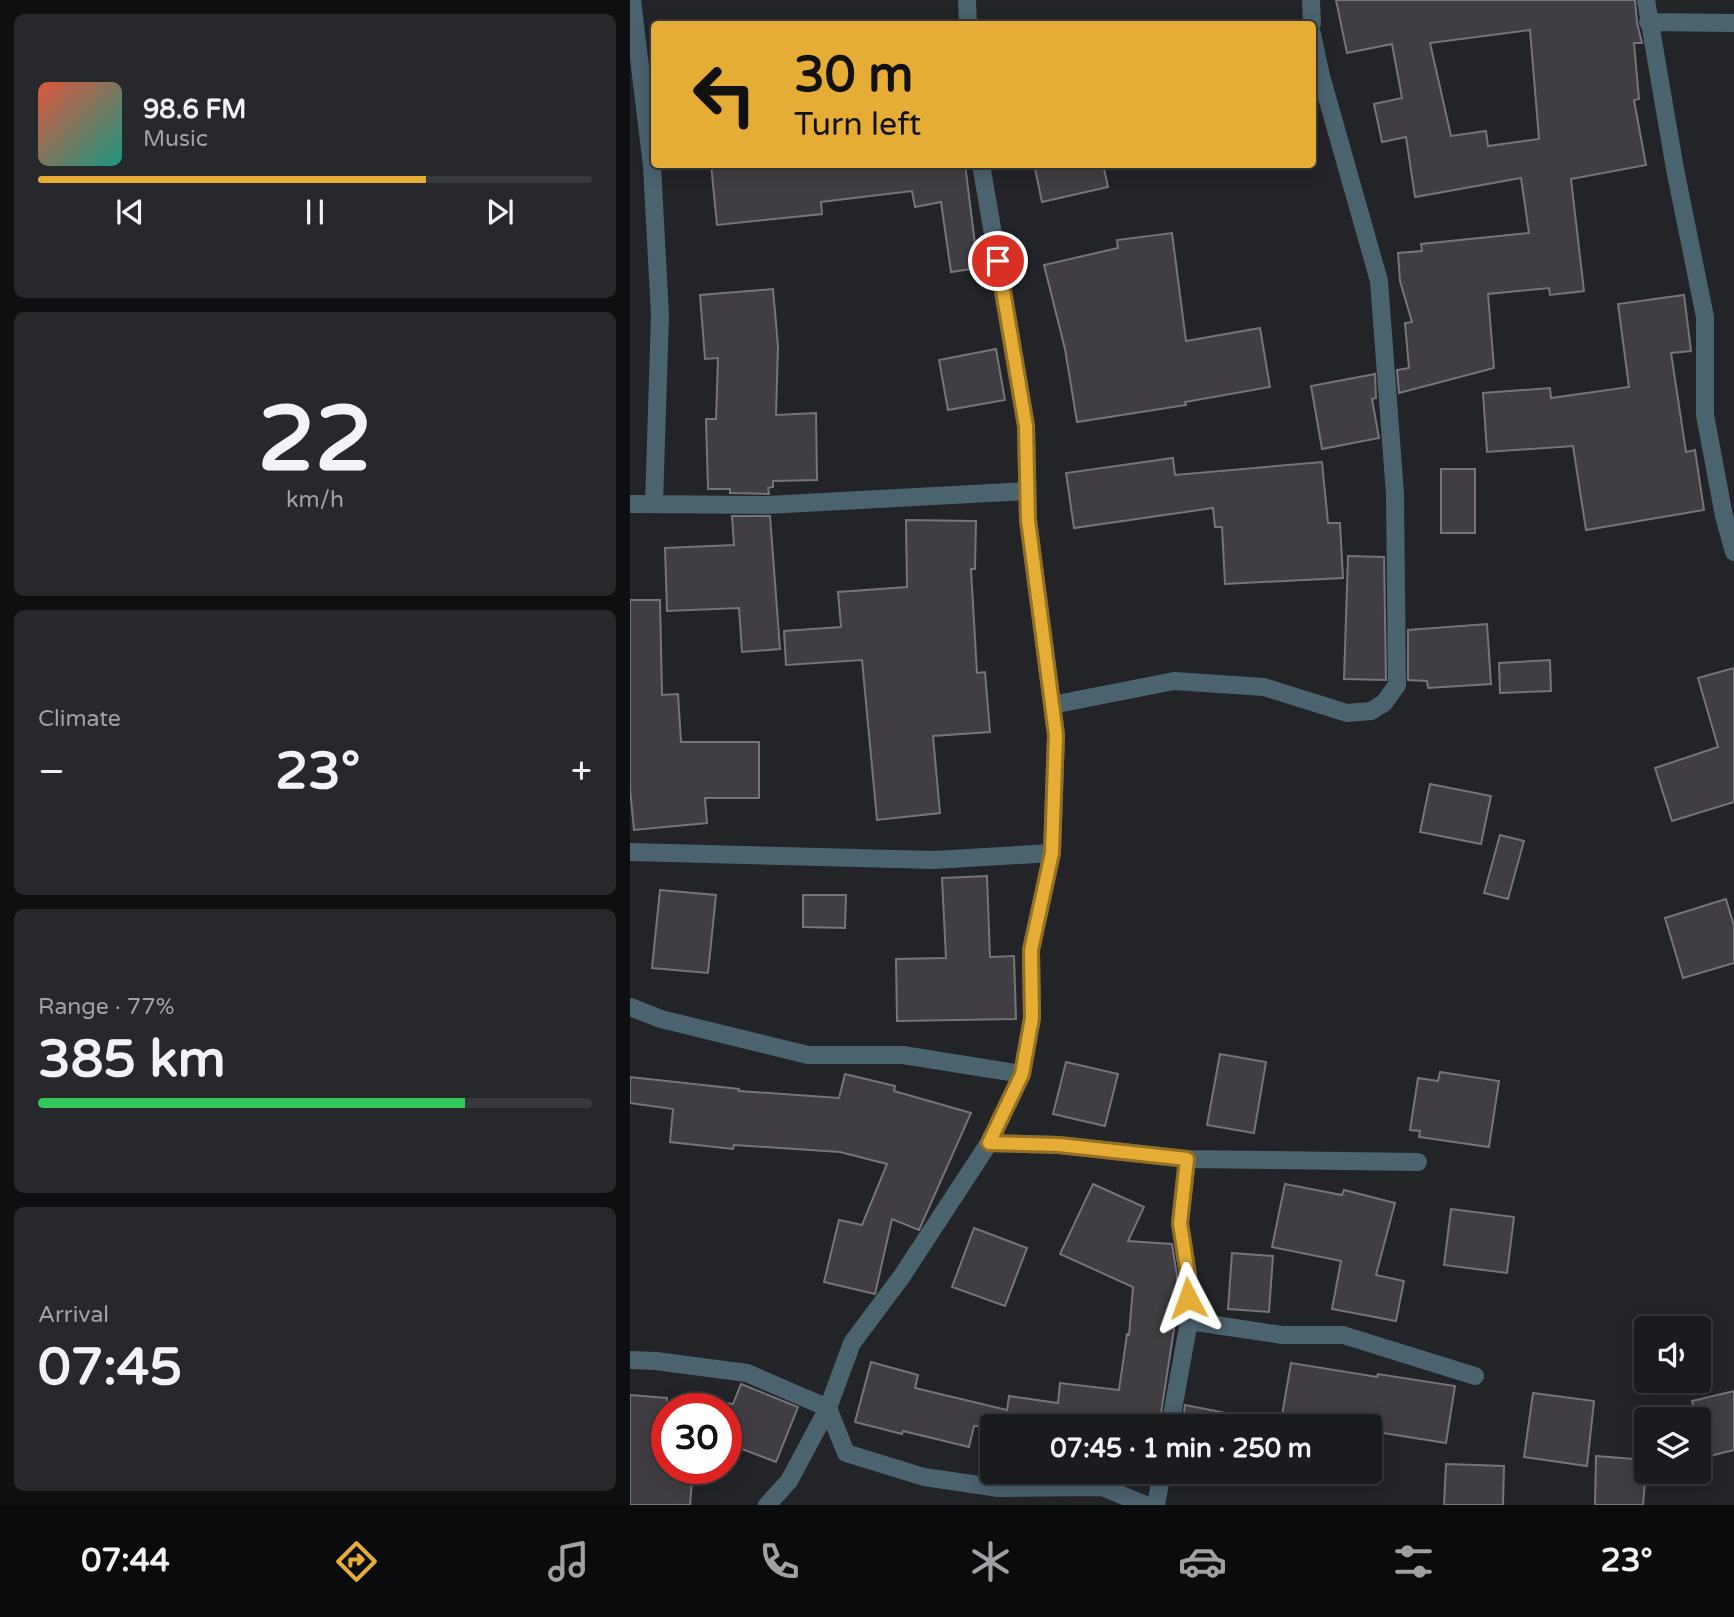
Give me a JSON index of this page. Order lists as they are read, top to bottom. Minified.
{"page":{"turn":["30 m","Turn left"],"song":["98.6 FM","Music"],"tile":[["22","km/h"],"Climate",["Range · 77%","385 km"],["Arrival","07:45"]],"heat":["−","23°","+"],"limit":"30","trip":"07:45 · 1 min · 250 m","tabs":["07:44","23°"]}}
